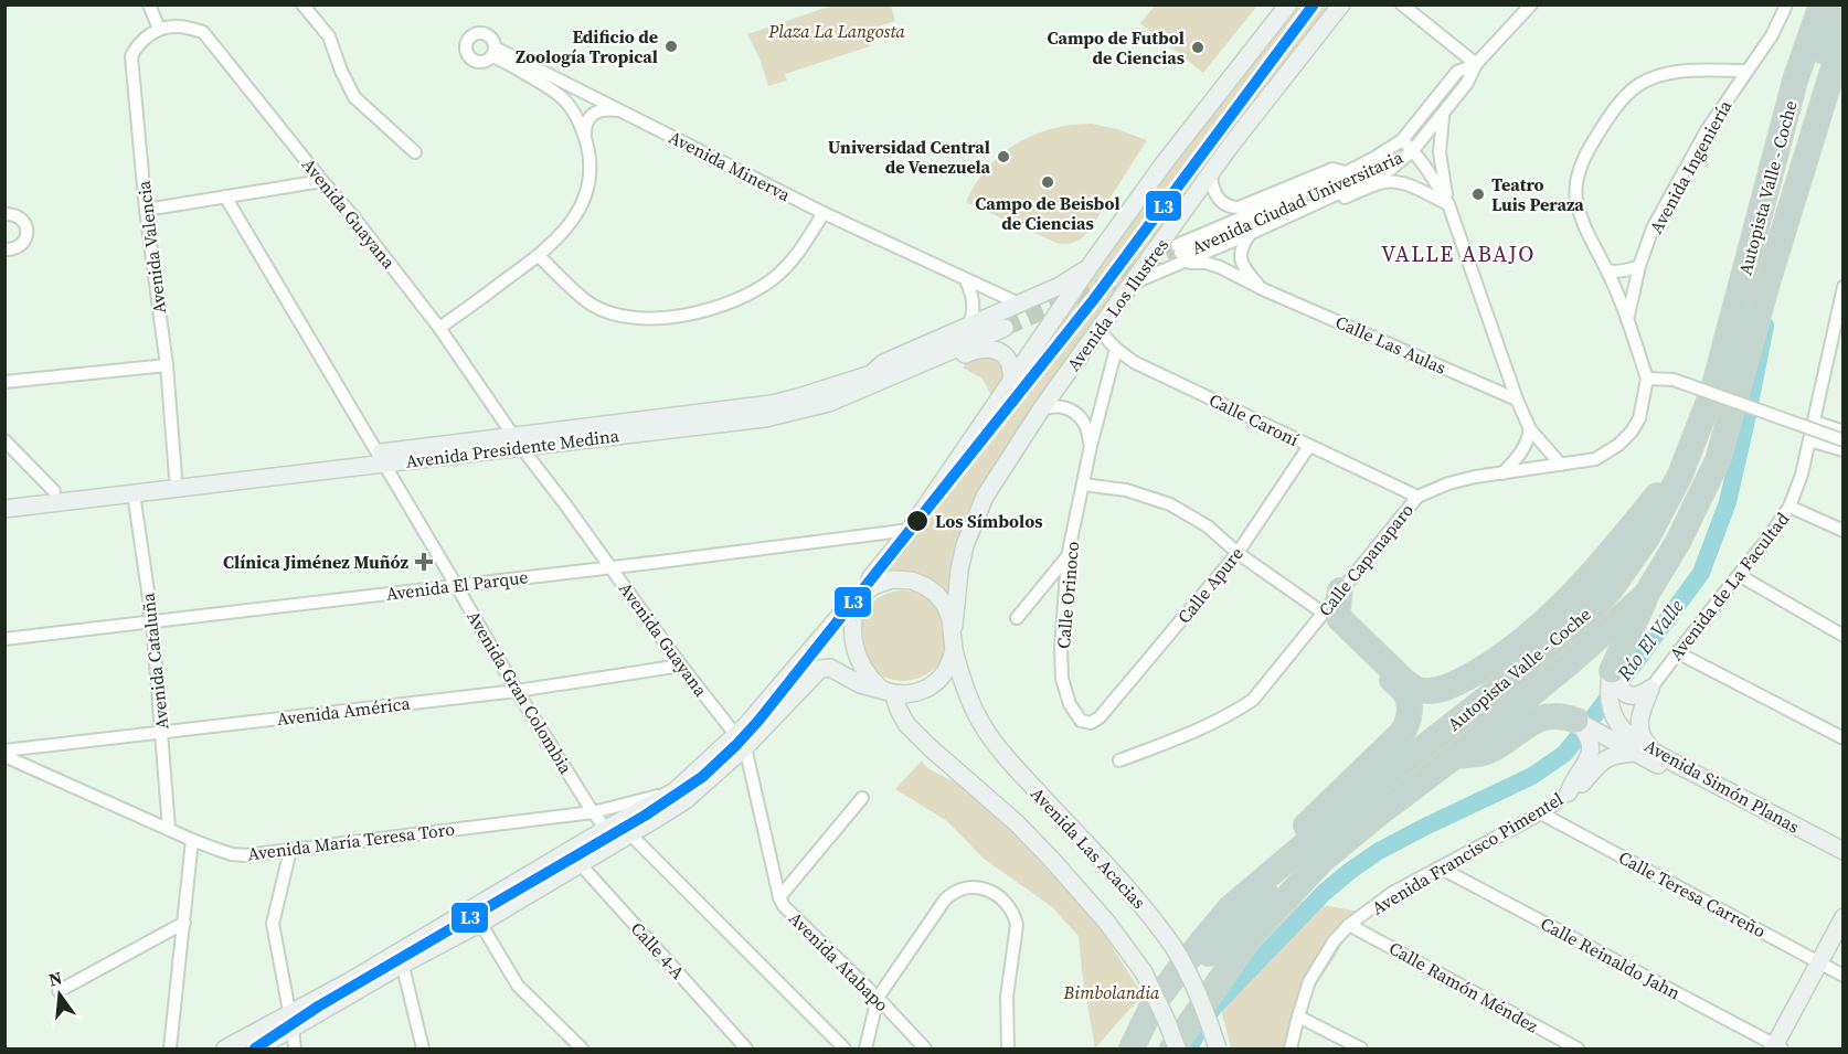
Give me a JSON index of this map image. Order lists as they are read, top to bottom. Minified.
{"streets":{"highway":["Autopista Valle - Coche"],"street":["Avenida Minerva","Avenida Ingeniería","Avenida Ciudad Universitaria","Avenida Guayana","Avenida Valencia","Avenida Los Ilustres","Calle Las Aulas","Calle Caroní","Avenida Presidente Medina","Calle Capanaparo","Avenida El Parque","Calle Apure","Avenida de La Facultad","Calle Orinoco","Avenida Cataluña","Avenida Gran Colombia","Avenida América","Avenida Simón Planas","Avenida María Teresa Toro","Avenida Las Acacias","Avenida Francisco Pimentel","Calle Teresa Carreño","Calle 4-A","Calle Reinaldo Jahn","Avenida Atabapo","Calle Ramón Méndez"]},"crossings":[["Autopista Valle - Coche","Avenida Las Acacias"],["Avenida Ciudad Universitaria","Avenida Los Ilustres"],["Avenida Ciudad Universitaria","Calle Las Aulas"],["Avenida Guayana","Avenida Valencia"],["Avenida Guayana","Avenida Presidente Medina"],["Avenida Guayana","Avenida El Parque"],["Avenida Guayana","Avenida América"],["Avenida Guayana","Avenida Atabapo"],["Avenida Valencia","Avenida Presidente Medina"],["Avenida Los Ilustres","Calle Caroní"],["Avenida Los Ilustres","Avenida Las Acacias"],["Calle Caroní","Calle Capanaparo"],["Calle Caroní","Calle Apure"],["Calle Caroní","Calle Orinoco"],["Avenida Presidente Medina","Avenida Cataluña"],["Avenida Presidente Medina","Avenida Gran Colombia"],["Avenida El Parque","Avenida Cataluña"],["Avenida El Parque","Avenida Gran Colombia"],["Calle Apure","Calle Orinoco"],["Avenida Cataluña","Avenida América"],["Avenida Cataluña","Avenida María Teresa Toro"],["Avenida Gran Colombia","Avenida América"],["Avenida Gran Colombia","Avenida María Teresa Toro"],["Avenida Francisco Pimentel","Calle Teresa Carreño"],["Avenida Francisco Pimentel","Calle Reinaldo Jahn"],["Avenida Francisco Pimentel","Calle Ramón Méndez"]],"districts":["VALLE ABAJO"],"water":["Río El Valle"],"parks":["Plaza La Langosta","Bimbolandia"],"places":{"other":["Edificio de Zoología Tropical","Campo de Futbol de Ciencias","Universidad Central de Venezuela","Campo de Beisbol de Ciencias","Teatro Luis Peraza","Los Símbolos"],"health":["Clínica Jiménez Muñóz"]},"lines":["transit line L3"],"north":"top"}
